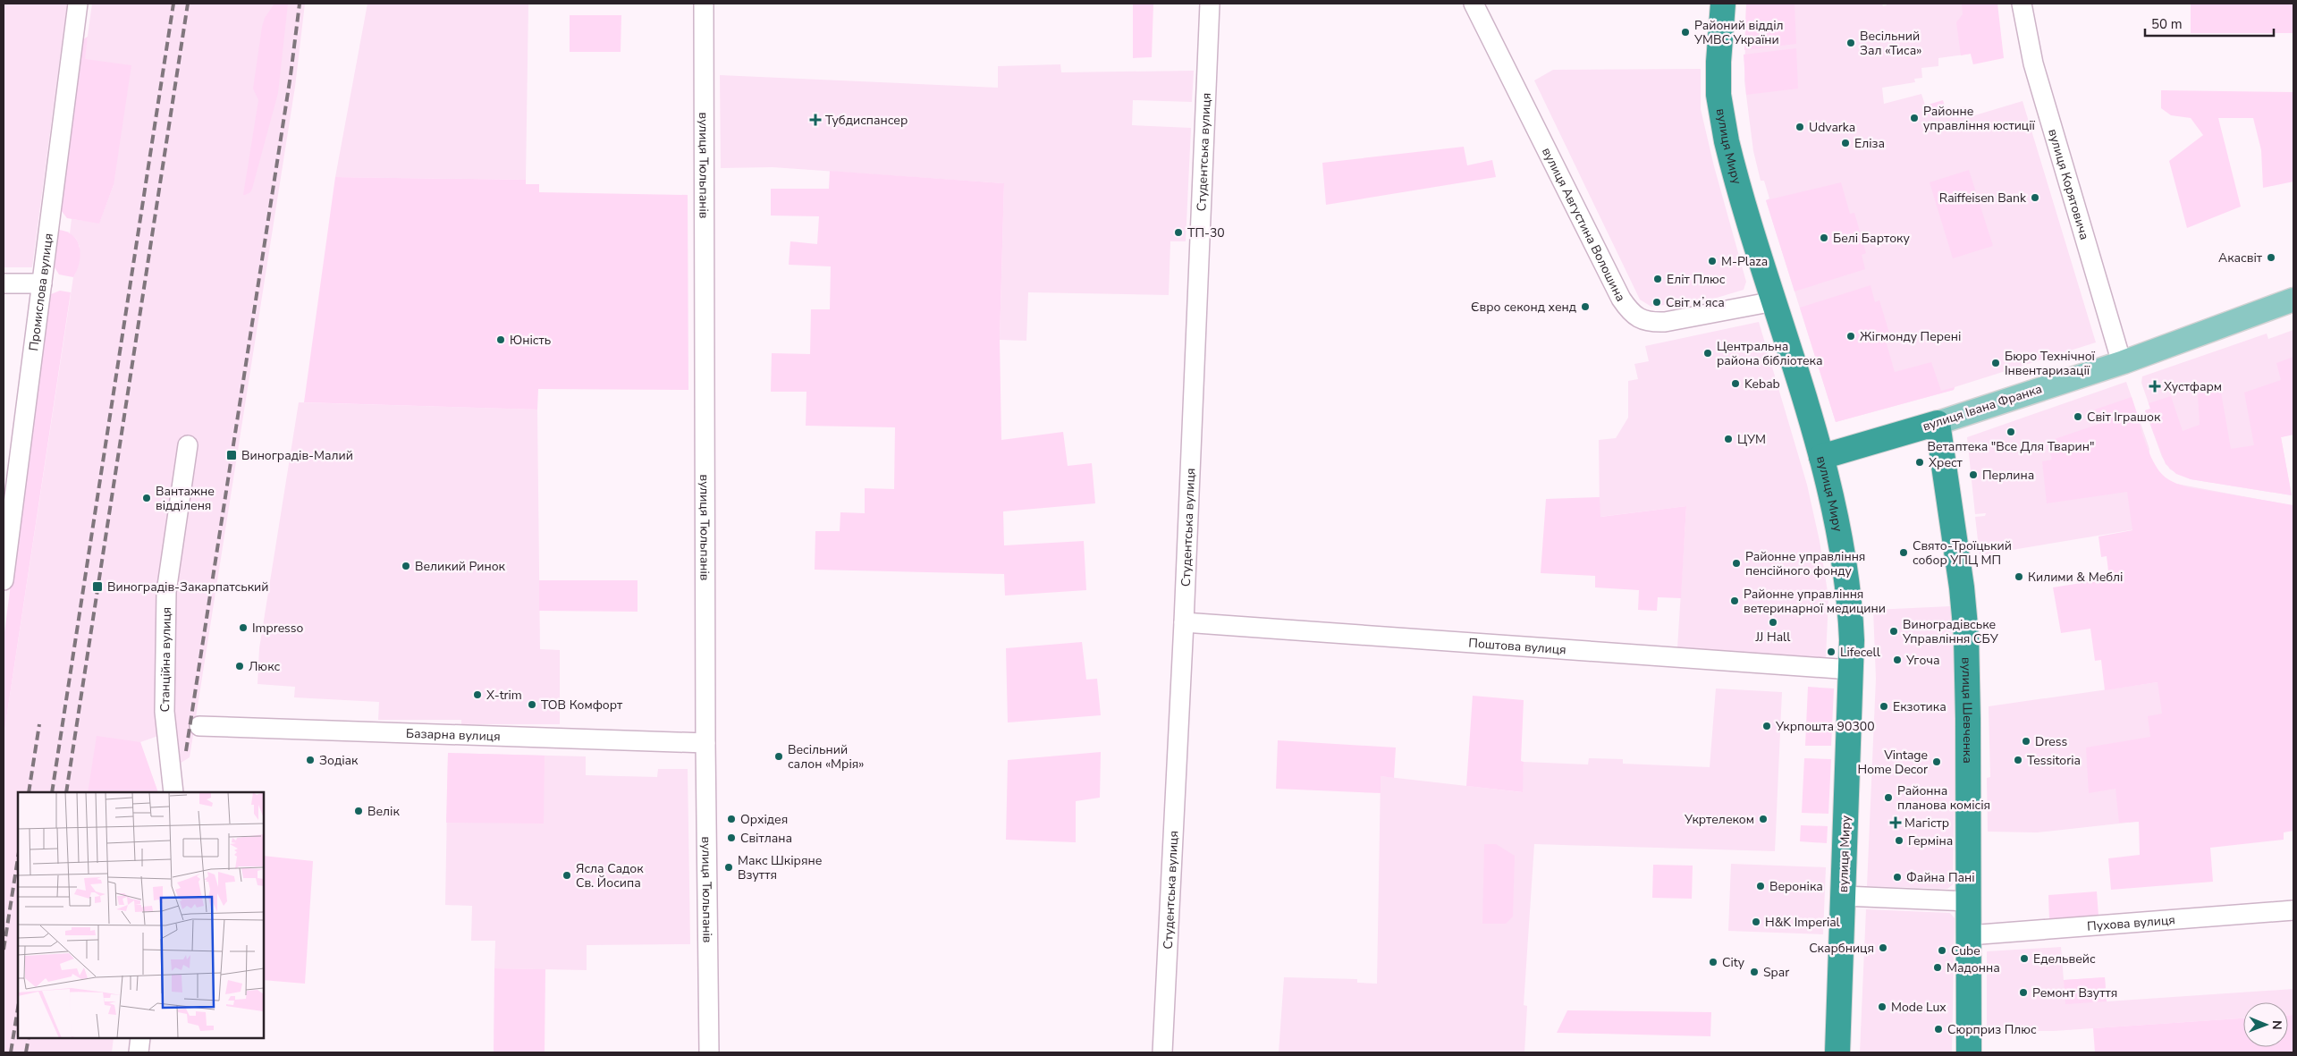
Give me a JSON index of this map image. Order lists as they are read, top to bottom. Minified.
{"streets":{"highway":["вулиця Миру","вулиця Івана Франка","вулиця Шевченка"],"street":["Студентська вулиця","вулиця Тюльпанів","вулиця Корятовича","вулиця Августина Волошина","Промислова вулиця","Поштова вулиця","Станційна вулиця","Базарна вулиця","Пухова вулиця"]},"crossings":[["вулиця Миру","вулиця Августина Волошина"],["вулиця Миру","вулиця Івана Франка"],["вулиця Миру","Поштова вулиця"],["Студентська вулиця","Поштова вулиця"],["вулиця Тюльпанів","Базарна вулиця"],["вулиця Корятовича","вулиця Івана Франка"],["вулиця Івана Франка","вулиця Шевченка"],["вулиця Шевченка","Пухова вулиця"]],"places":{"other":["Районий відділ УМВС України","Весільний Зал «Тиса»","Районне управління юстиції","Udvarka","Еліза","Raiffeisen Bank","ТП-30","Белі Бартоку","Акасвіт","M-Plaza","Еліт Плюс","Світ мʼяса","Євро секонд хенд","Жігмонду Перені","Юність","Центральна района бібліотека","Бюро Технічної Інвентаризації","Kebab","Світ Іграшок","Ветаптека \"Все Для Тварин\"","ЦУМ","Хрест","Перлина","Вантажне відділеня","Свято-Троїцький собор УПЦ МП","Районне управління пенсійного фонду","Великий Ринок","Килими & Меблі","Районне управління ветеринарної медицини","JJ Hall","Impresso","Виноградівське Управління СБУ","Lifecell","Угоча","Люкс","X-trim","ТОВ Комфорт","Екзотика","Укрпошта 90300","Dress","Весільний салон «Мрія»","Зодіак","Tessitoria","Vintage Home Decor","Районна планова комісія","Велік","Орхідея","Укртелеком","Світлана","Герміна","Макс Шкіряне Взуття","Ясла Садок Св. Йосипа","Файна Пані","Вероніка","H&K Imperial","Скарбниця","Cube","Едельвейс","City","Мадонна","Spar","Ремонт Взуття","Mode Lux","Сюрприз Плюс"],"health":["Тубдиспансер","Хустфарм","Магістр"],"transit":["Виноградів-Малий","Виноградів-Закарпатський"]},"scale_bar":"50 m","north":"right"}
